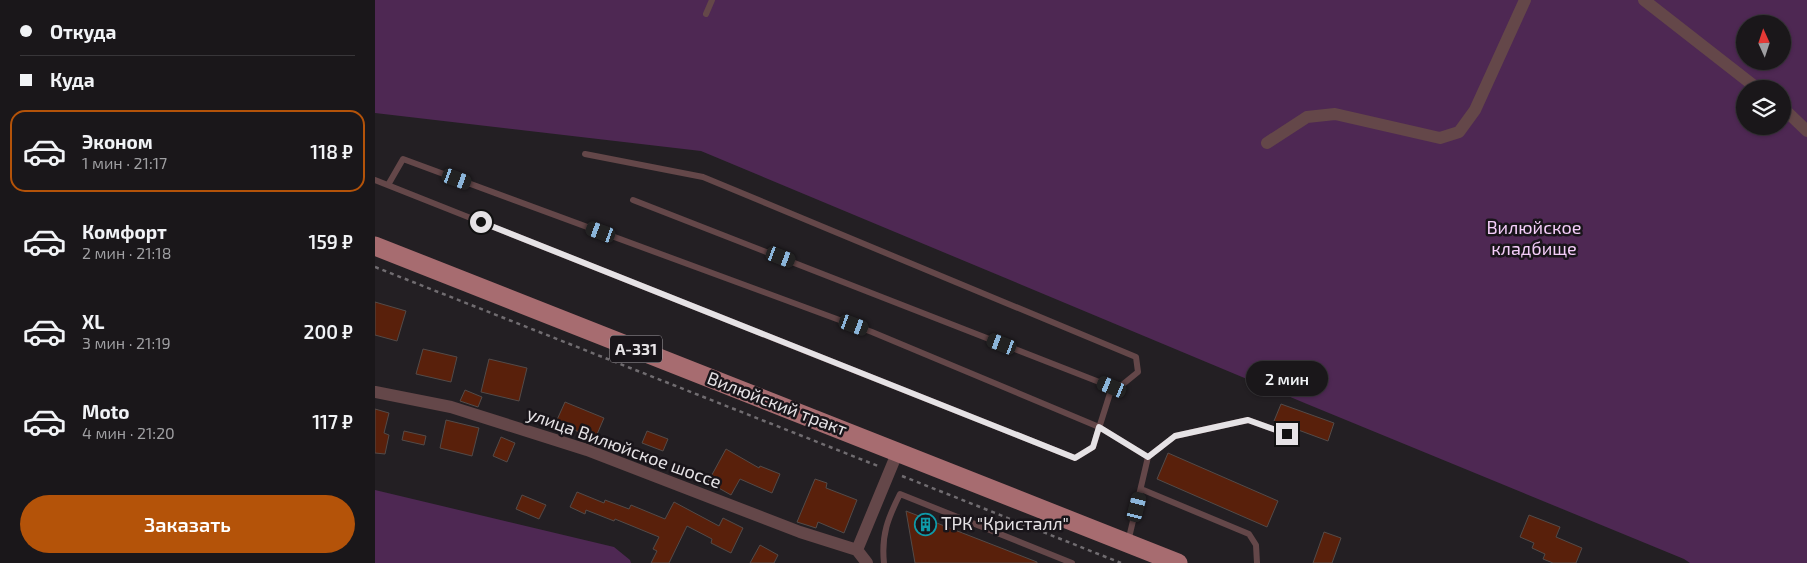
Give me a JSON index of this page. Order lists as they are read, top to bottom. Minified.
{"streets":{"main road":["А-331","Вилюйский тракт"],"street":["улица Вилюйское шоссе"]},"parks":["Вилюйское кладбище"],"places":{"building":["ТРК \"Кристалл\""]},"north":"top","page":{"banner":["Откуда","Куда"],"list":[{"name":"Эконом","note":"1 мин · 21:17","value":"118 ₽"},{"name":"Комфорт","note":"2 мин · 21:18","value":"159 ₽"},{"name":"XL","note":"3 мин · 21:19","value":"200 ₽"},{"name":"Moto","note":"4 мин · 21:20","value":"117 ₽"}],"bubble":"2 мин","buttons":"Заказать"}}
